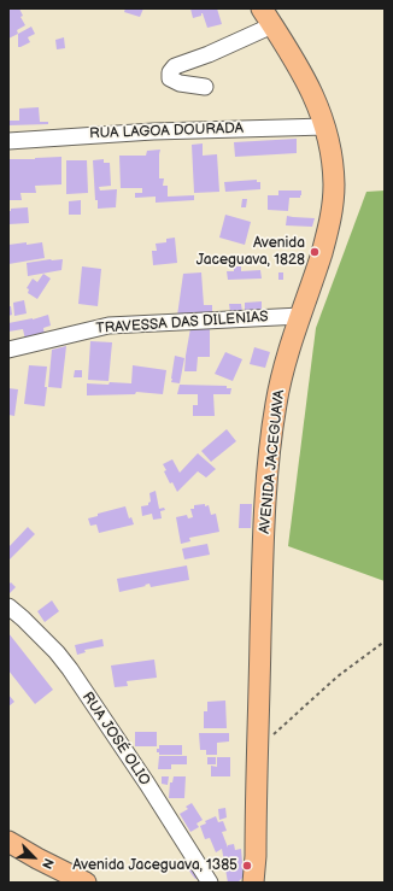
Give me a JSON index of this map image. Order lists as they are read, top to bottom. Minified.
{"streets":{"main road":["AVENIDA JACEGUAVA"],"street":["RUA LAGOA DOURADA","TRAVESSA DAS DILENIAS","RUA JOSÉ OLIO"]},"crossings":[["RUA LAGOA DOURADA","AVENIDA JACEGUAVA"],["TRAVESSA DAS DILENIAS","AVENIDA JACEGUAVA"]],"places":["Avenida Jaceguava, 1828","Avenida Jaceguava, 1385"],"north":"bottom right"}
